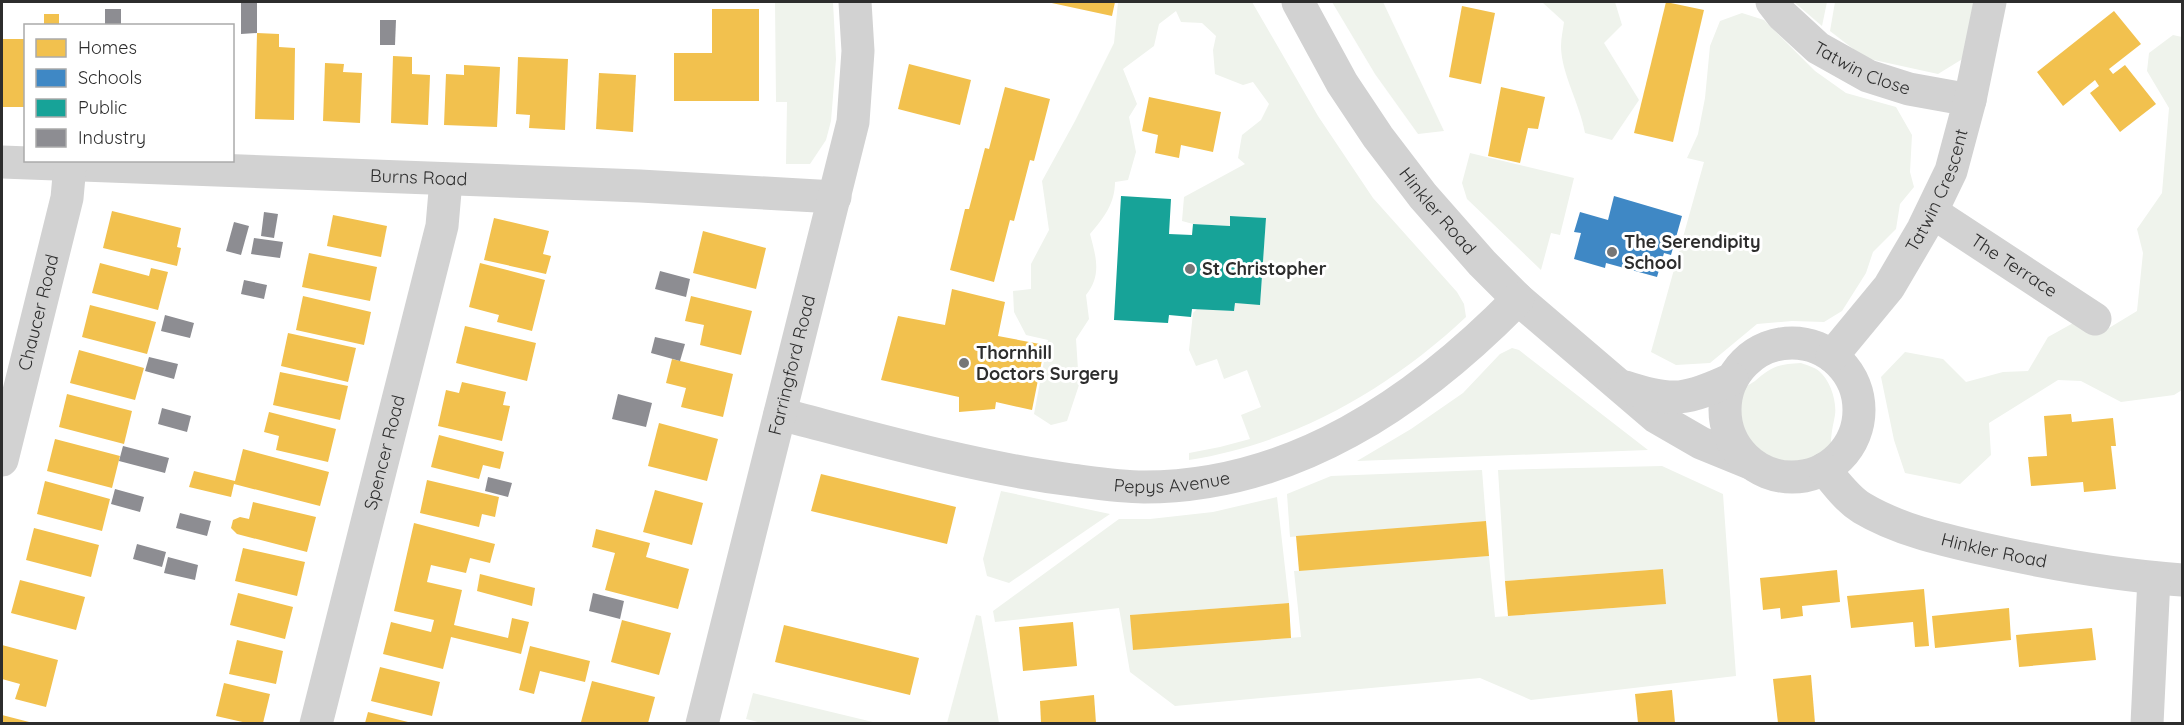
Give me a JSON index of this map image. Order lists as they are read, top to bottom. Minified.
{"streets":{"street":["Tatwin Close","Burns Road","Tatwin Crescent","Hinkler Road","The Terrace","Chaucer Road","Farringford Road","Spencer Road","Pepys Avenue"]},"crossings":[["Tatwin Close","Tatwin Crescent"],["Burns Road","Chaucer Road"],["Burns Road","Farringford Road"],["Burns Road","Spencer Road"],["Tatwin Crescent","Hinkler Road"],["Tatwin Crescent","The Terrace"],["Hinkler Road","Pepys Avenue"],["Farringford Road","Pepys Avenue"]],"places":["The Serendipity School","St Christopher","Thornhill Doctors Surgery"],"legend":["Homes","Schools","Public","Industry"]}
